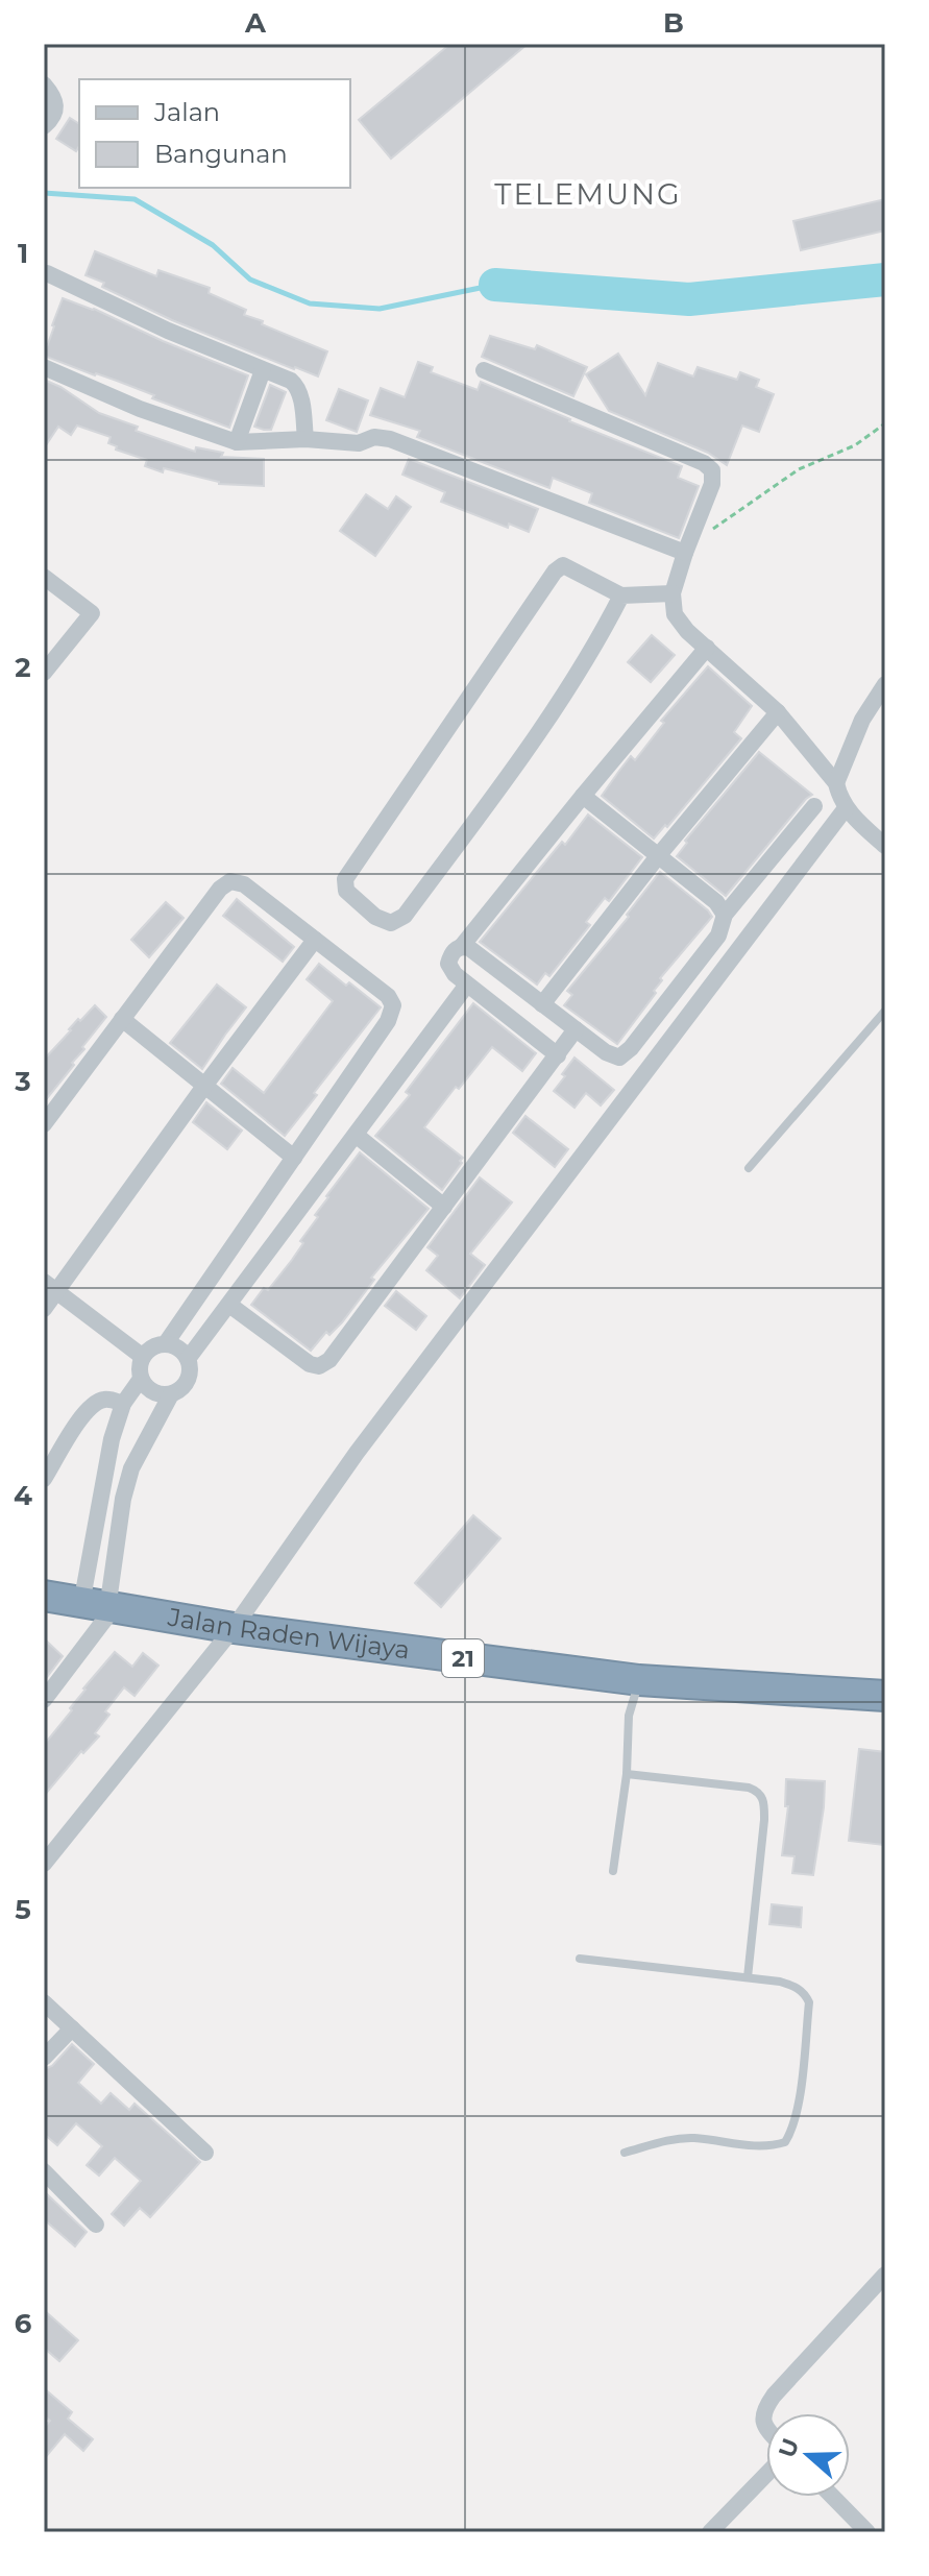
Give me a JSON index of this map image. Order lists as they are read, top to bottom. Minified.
{"streets":{"highway":["Jalan Raden Wijaya","21"]},"districts":["TELEMUNG"],"legend":["Jalan","Bangunan"],"north":"left","grid":{"columns":["A","B"],"rows":["1","2","3","4","5","6"]}}
